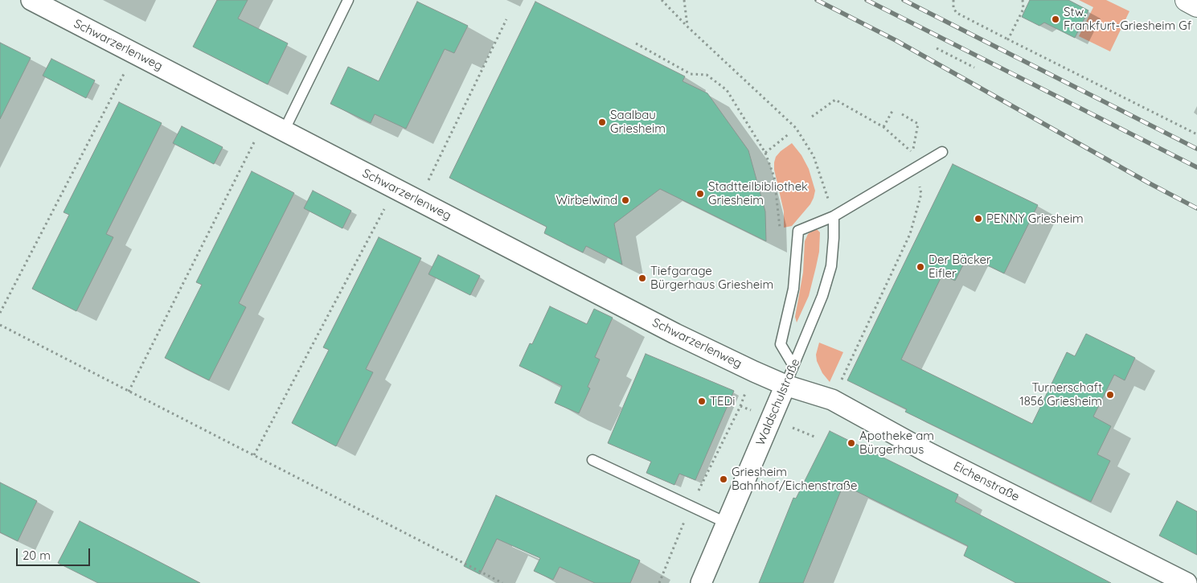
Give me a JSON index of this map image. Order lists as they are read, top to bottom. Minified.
{"streets":{"street":["Schwarzerlenweg","Waldschulstraße","Eichenstraße"]},"crossings":[["Schwarzerlenweg","Waldschulstraße"],["Schwarzerlenweg","Eichenstraße"],["Waldschulstraße","Eichenstraße"]],"places":["Stw. Frankfurt-Griesheim Gf","Saalbau Griesheim","Stadtteilbibliothek Griesheim","Wirbelwind","PENNY Griesheim","Der Bäcker Eifler","Tiefgarage Bürgerhaus Griesheim","Turnerschaft 1856 Griesheim","TEDi","Apotheke am Bürgerhaus","Griesheim Bahnhof/Eichenstraße"],"scale_bar":"20 m"}
